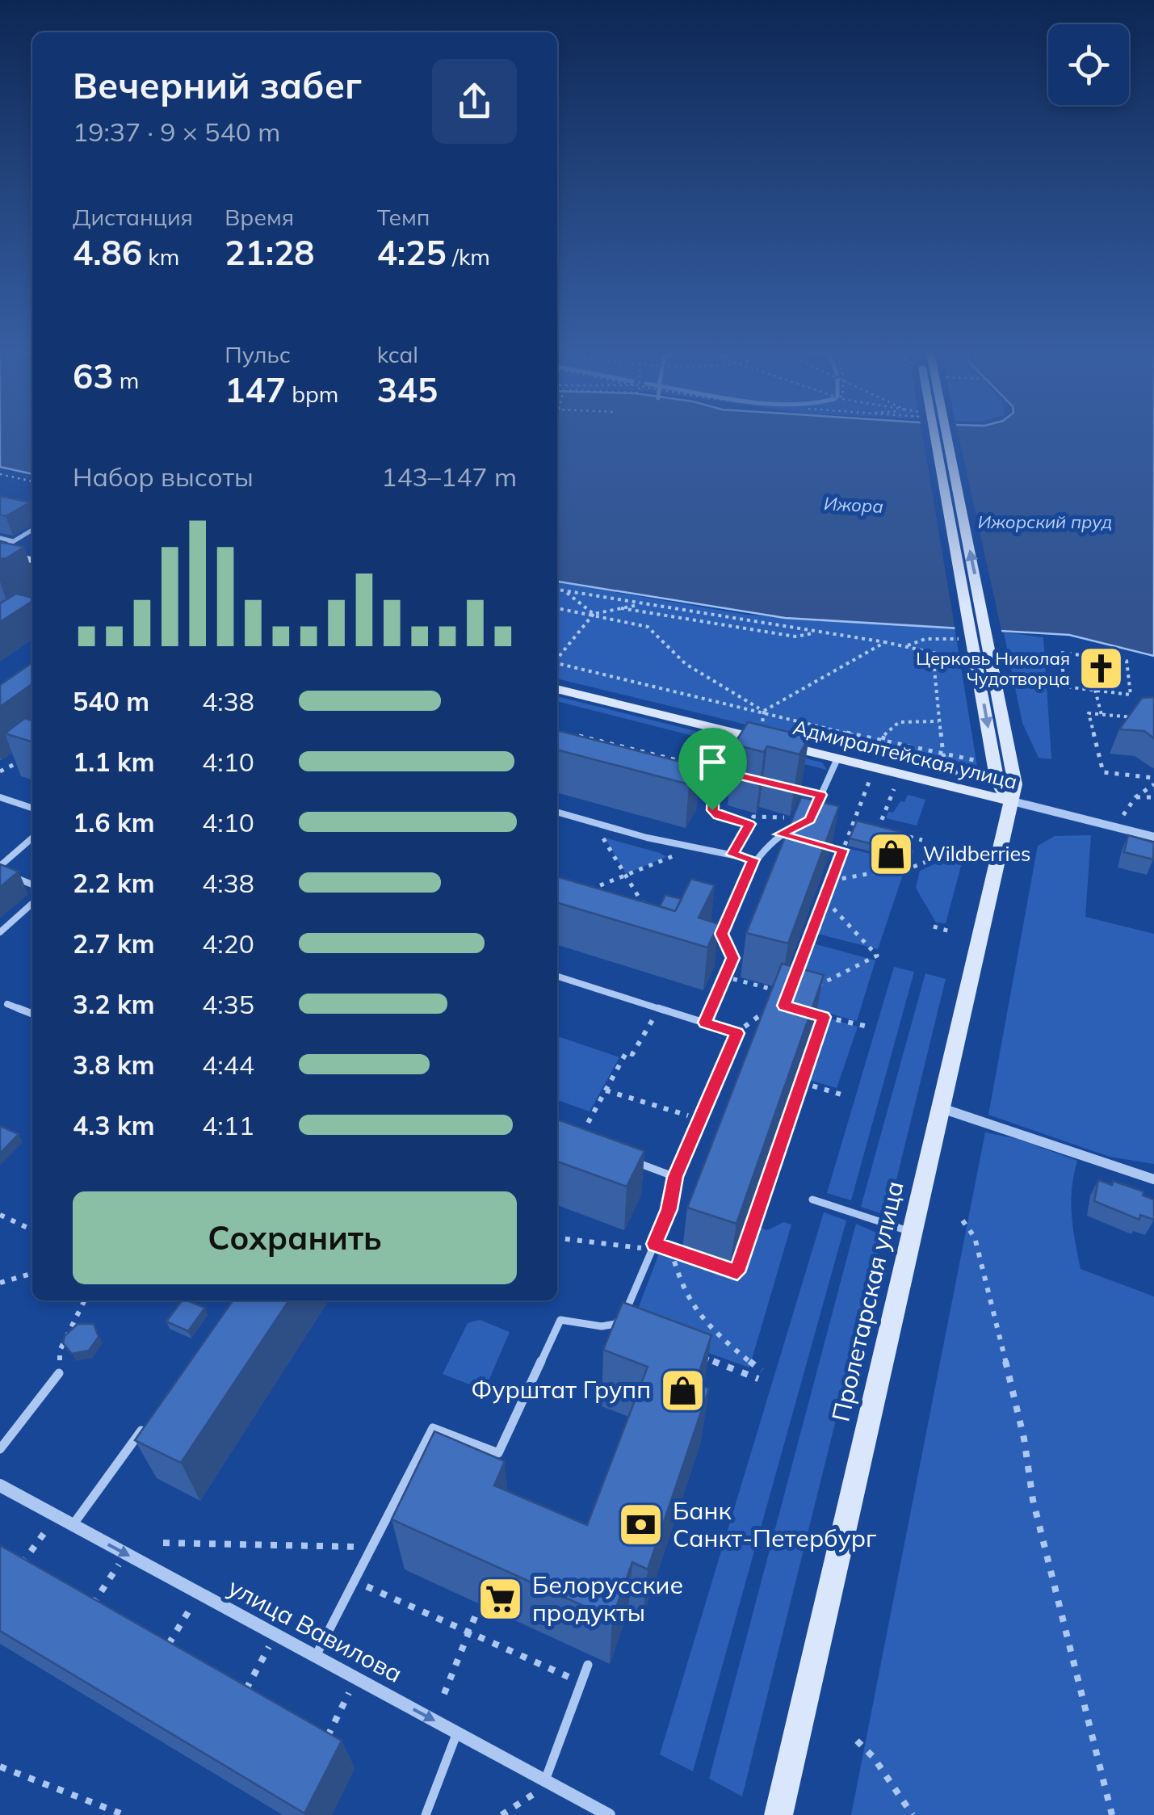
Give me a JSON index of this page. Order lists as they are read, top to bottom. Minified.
{"streets":{"main road":["Адмиралтейская улица","Пролетарская улица"],"street":["улица Вавилова"]},"crossings":[["Адмиралтейская улица","Пролетарская улица"]],"water":["Ижора","Ижорский пруд"],"places":{"church":["Церковь Николая Чудотворца"],"shop":["Wildberries","Фурштат Групп"],"bank":["Банк Санкт-Петербург"],"supermarket":["Белорусские продукты"]},"page":{"heading":["Вечерний забег","19:37 · 9 × 540 m"],"stats":[["Дистанция","4.86 km"],["Время","21:28"],["Темп","4:25 /km"],["63 m"],["Пульс","147 bpm"],["kcal","345"]],"chart":["Набор высоты","143–147 m"],"list":[{"name":"540 m","note":"4:38"},{"name":"1.1 km","note":"4:10"},{"name":"1.6 km","note":"4:10"},{"name":"2.2 km","note":"4:38"},{"name":"2.7 km","note":"4:20"},{"name":"3.2 km","note":"4:35"},{"name":"3.8 km","note":"4:44"},{"name":"4.3 km","note":"4:11"}],"buttons":"Сохранить"}}
